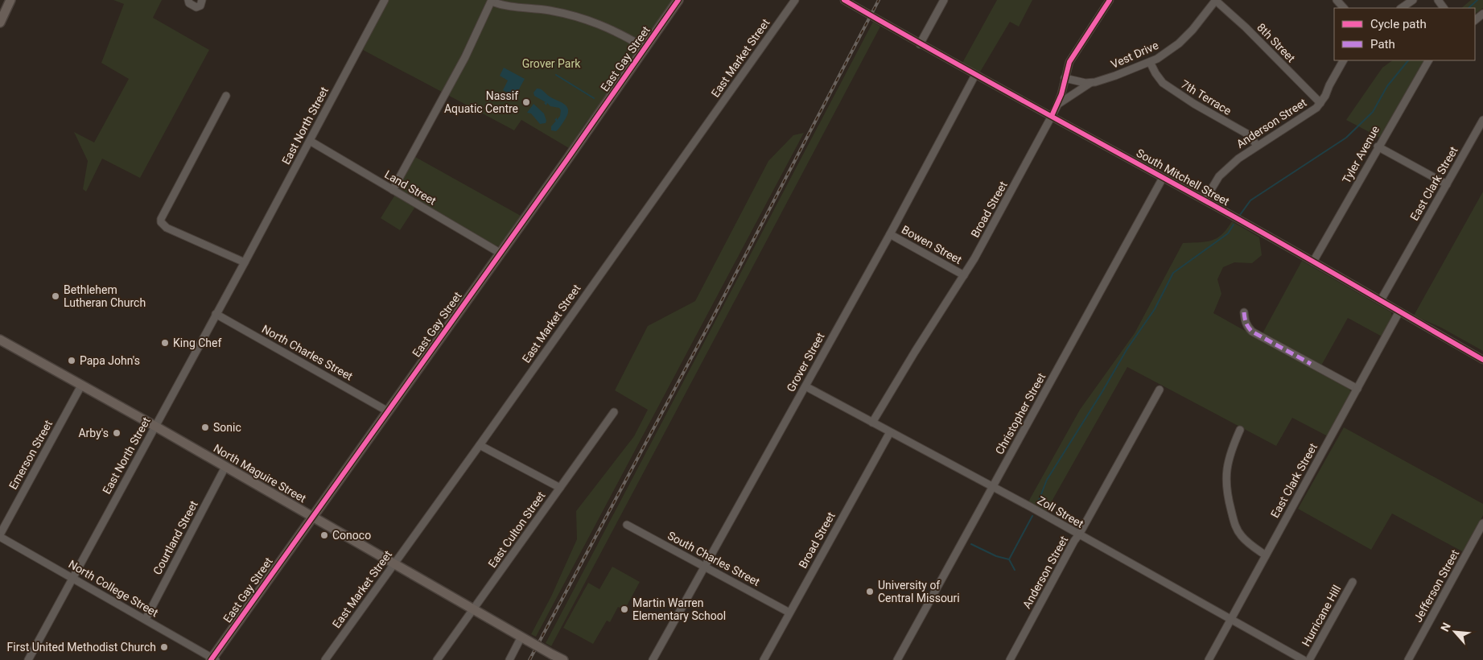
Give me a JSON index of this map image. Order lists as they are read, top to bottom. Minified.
{"streets":{"main road":["East Gay Street","North Maguire Street"],"street":["8th Street","Vest Drive","East Market Street","7th Terrace","Anderson Street","East North Street","Tyler Avenue","South Mitchell Street","East Clark Street","Land Street","Broad Street","Bowen Street","North Charles Street","Grover Street","Christopher Street","Emerson Street","Zoll Street","East Culton Street","Courtland Street","South Charles Street","Jefferson Street","North College Street","Hurricane Hill"]},"crossings":[["8th Street","Vest Drive"],["8th Street","Anderson Street"],["Vest Drive","7th Terrace"],["Vest Drive","Broad Street"],["East Market Street","North Maguire Street"],["East Gay Street","Land Street"],["East Gay Street","North Charles Street"],["East Gay Street","North Maguire Street"],["East Gay Street","North College Street"],["7th Terrace","Anderson Street"],["Anderson Street","South Mitchell Street"],["Anderson Street","Zoll Street"],["East North Street","Land Street"],["East North Street","North Charles Street"],["East North Street","North Maguire Street"],["East North Street","North College Street"],["Tyler Avenue","South Mitchell Street"],["South Mitchell Street","East Clark Street"],["South Mitchell Street","Broad Street"],["South Mitchell Street","Grover Street"],["South Mitchell Street","Christopher Street"],["East Clark Street","Zoll Street"],["Broad Street","Bowen Street"],["Broad Street","Zoll Street"],["Broad Street","South Charles Street"],["Bowen Street","Grover Street"],["Grover Street","Zoll Street"],["Grover Street","South Charles Street"],["Christopher Street","Zoll Street"],["Emerson Street","North Maguire Street"],["Emerson Street","North College Street"],["North Maguire Street","East Culton Street"],["North Maguire Street","Courtland Street"],["Courtland Street","North College Street"]],"parks":["Grover Park"],"places":["Nassif Aquatic Centre","Bethlehem Lutheran Church","King Chef","Papa John's","Sonic","Arby's","Conoco","University of Central Missouri","Martin Warren Elementary School","First United Methodist Church"],"legend":["Cycle path","Path"],"north":"top left"}
